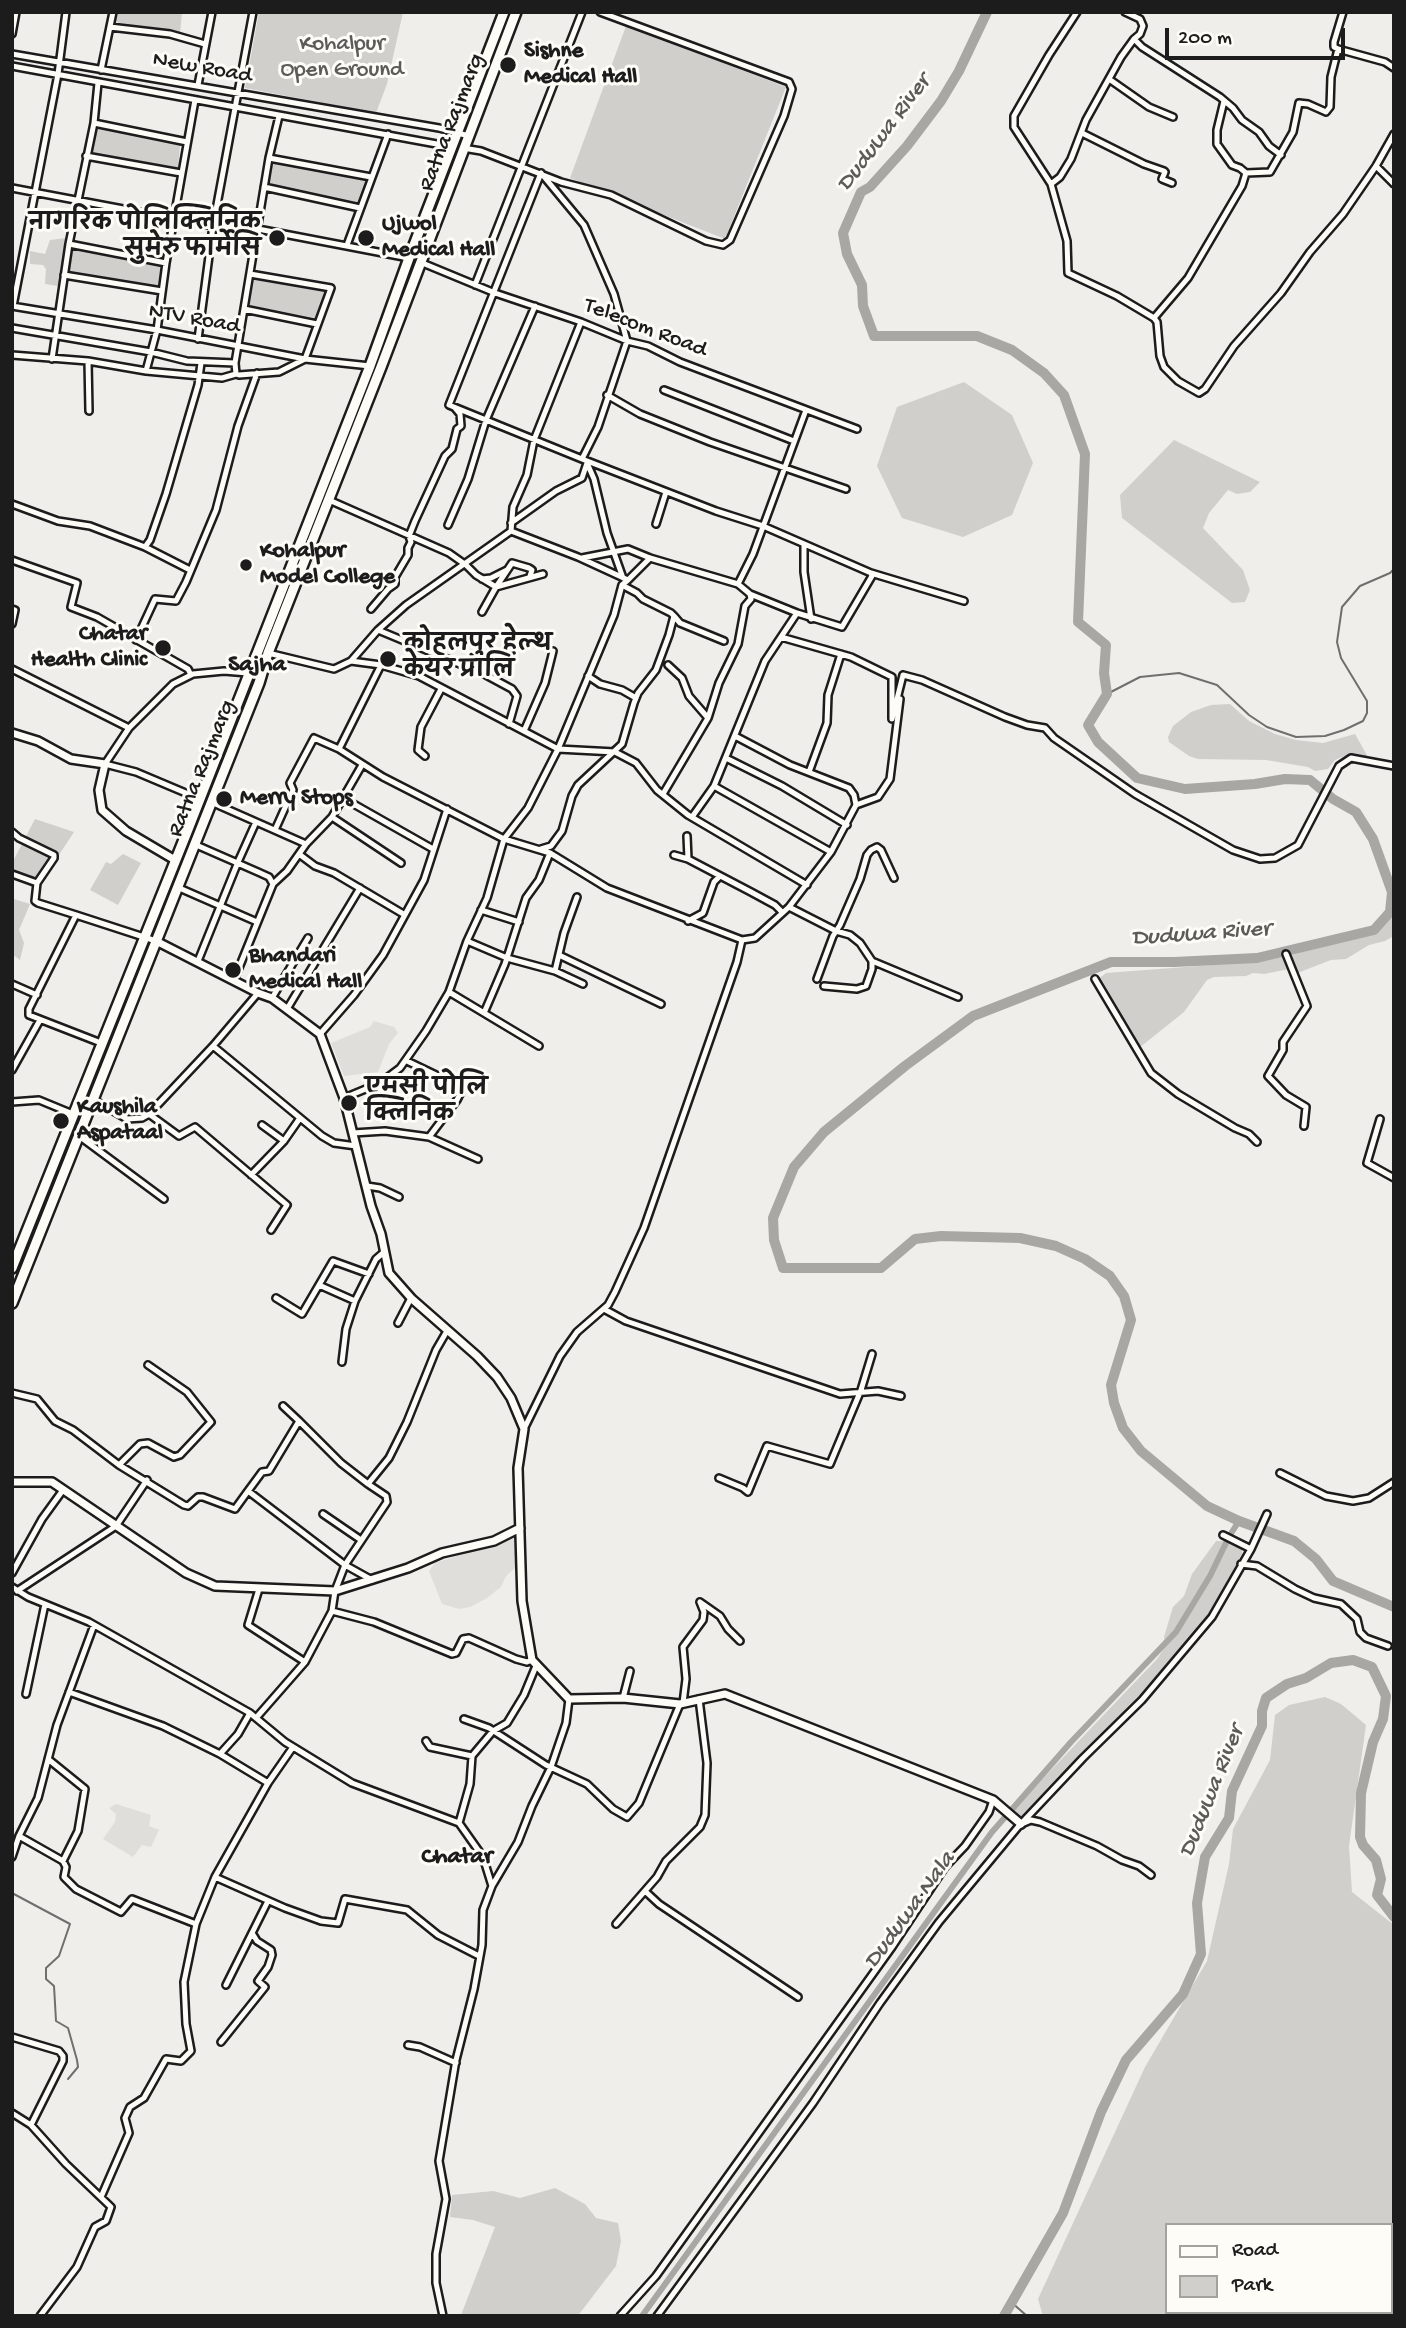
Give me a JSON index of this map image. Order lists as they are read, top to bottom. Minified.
{"streets":{"highway":["Ratna Rajmarg"],"street":["New Road","NTV Road","Telecom Road"]},"crossings":[["New Road","Ratna Rajmarg"],["Ratna Rajmarg","NTV Road"],["Ratna Rajmarg","Telecom Road"]],"districts":["Sajha","Chatar"],"water":["Duduwa River","Duduwa Nala"],"parks":["Kohalpur Open Ground"],"places":["Sishne Medical Hall","नागरिक पोलिक्लिनिक सुमेरु फार्मेसि","Ujwol Medical Hall","Kohalpur Model College","Chatar Health Clinic","कोहलपुर हेल्थ केयर प्रालि","Merry Stops","Bhandari Medical Hall","एमसी पोलि क्लिनिक","Kaushila Aspataal"],"legend":["Road","Park"],"scale_bar":"200 m"}
